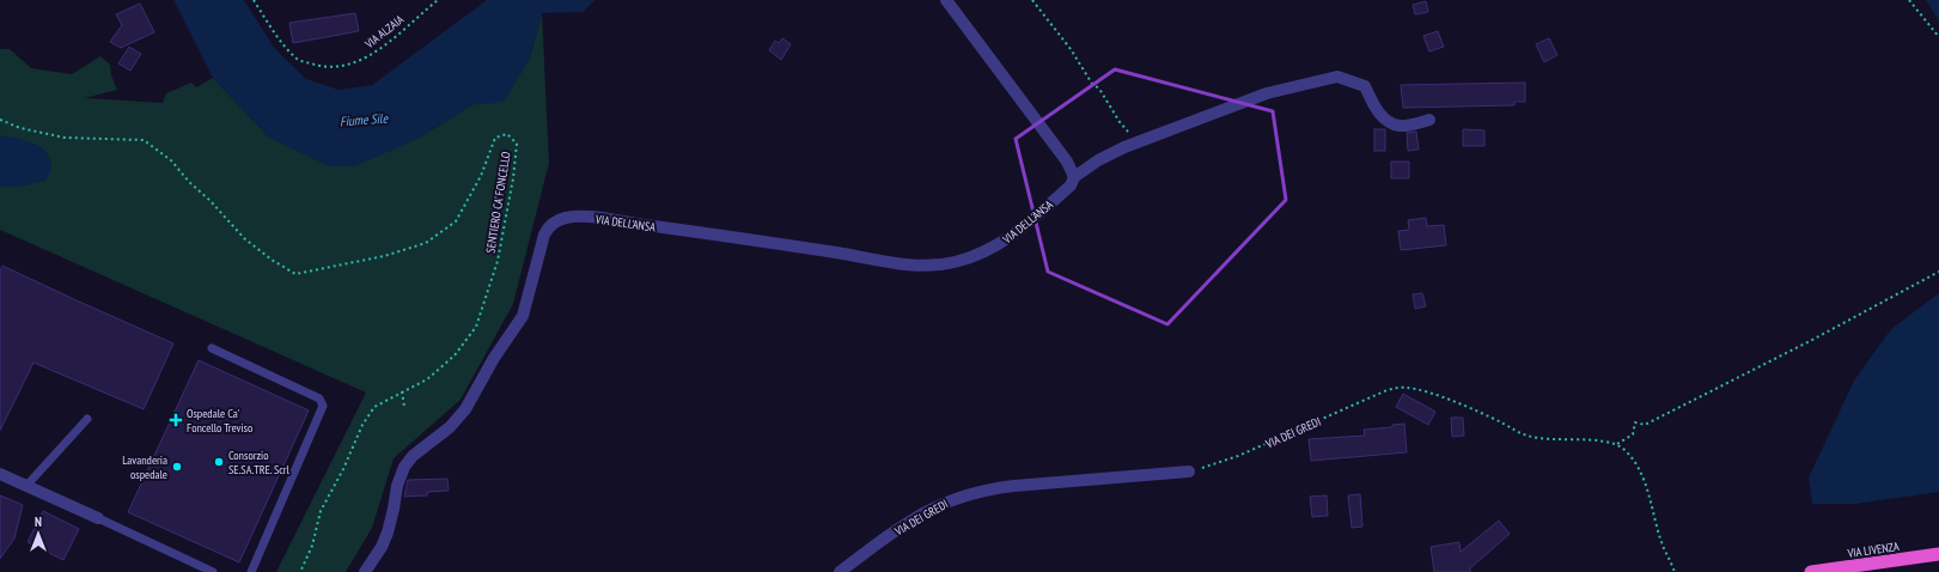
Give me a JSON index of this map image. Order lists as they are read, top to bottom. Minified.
{"streets":{"highway":["VIA LIVENZA"],"street":["VIA DELL'ANSA","VIA DEI GREDI"],"path":["VIA ALZAIA","SENTIERO CA' FONCELLO"]},"water":["Fiume Sile"],"places":{"health":["Ospedale Ca' Foncello Treviso"],"other":["Consorzio SE.SA.TRE. Scrl","Lavanderia ospedale"]},"north":"top"}
